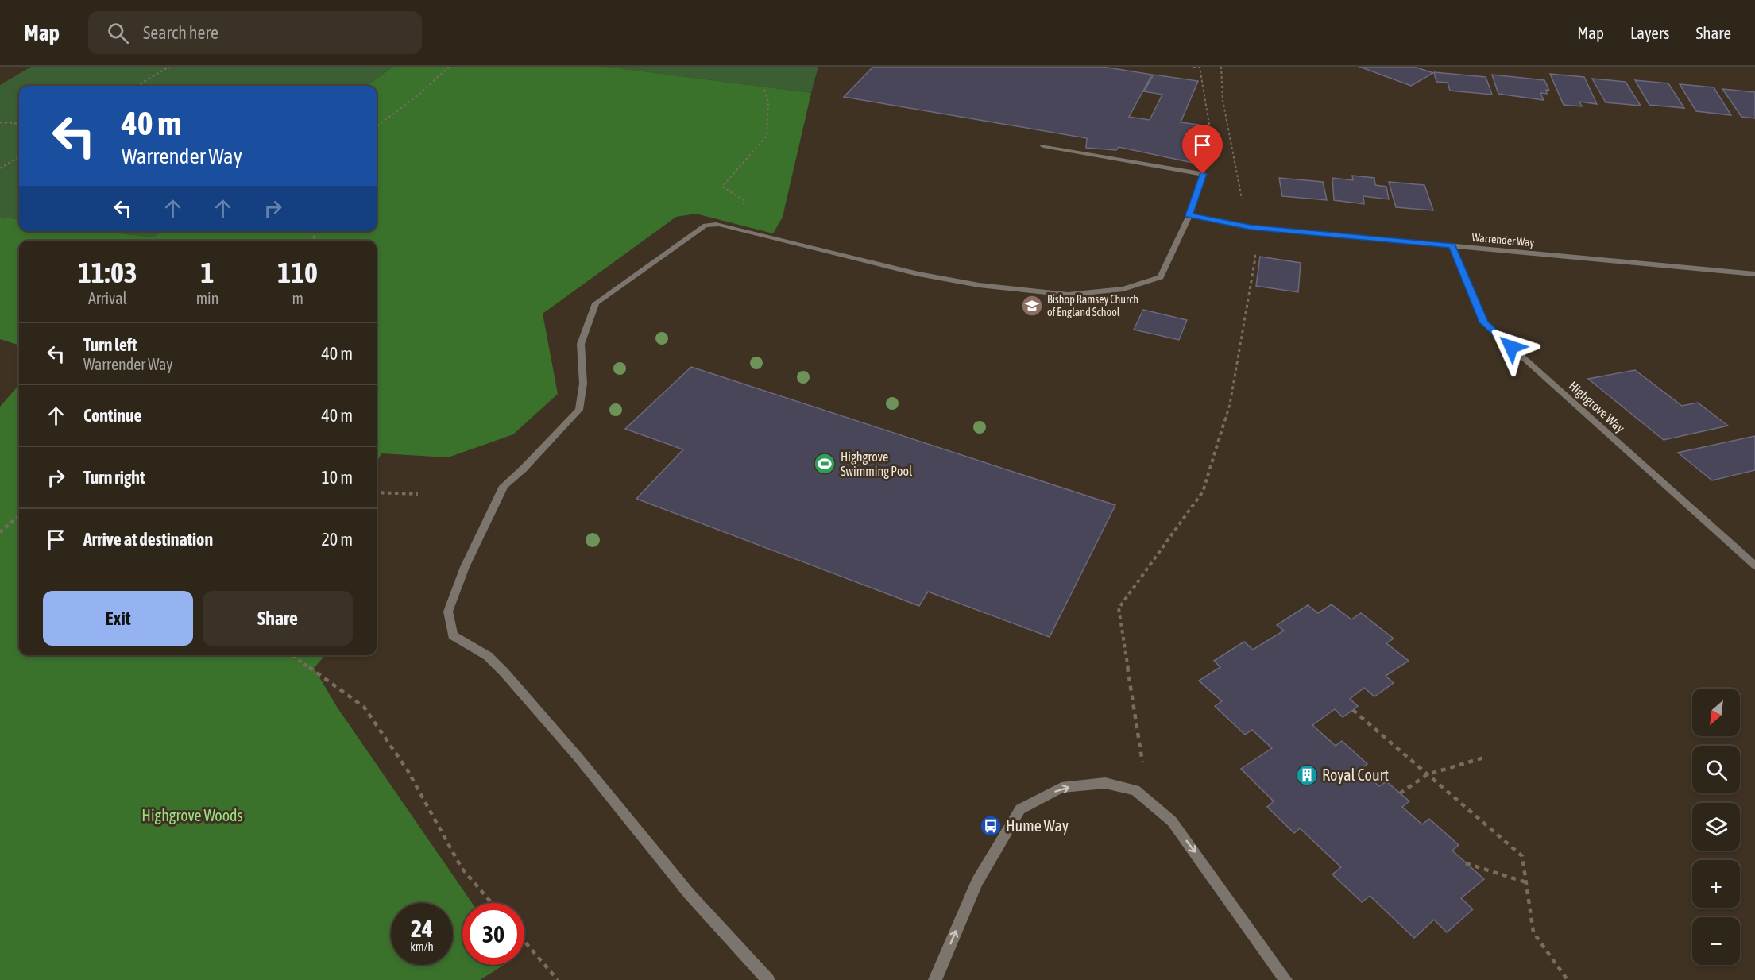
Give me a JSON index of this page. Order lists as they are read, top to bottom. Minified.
{"streets":{"street":["Warrender Way","Highgrove Way"]},"crossings":[["Warrender Way","Highgrove Way"]],"parks":["Highgrove Woods"],"places":{"school or university":["Bishop Ramsey Church of England School"],"sports":["Highgrove Swimming Pool"],"building":["Royal Court"],"bus stop":["Hume Way"]},"north":"bottom left","page":{"header":"Map","search":"Search here","nav":["Map","Layers","Share"],"turn":["40 m","Warrender Way"],"eta":["11:03","Arrival","1","min","110","m"],"list":[{"name":"Turn left","note":"Warrender Way","value":"40 m"},{"name":"Continue","value":"40 m"},{"name":"Turn right","value":"10 m"},{"name":"Arrive at destination","value":"20 m"}],"buttons":["Exit","Share"],"map_buttons":["+","−"],"speed":"24 km/h","limit":"30"}}
